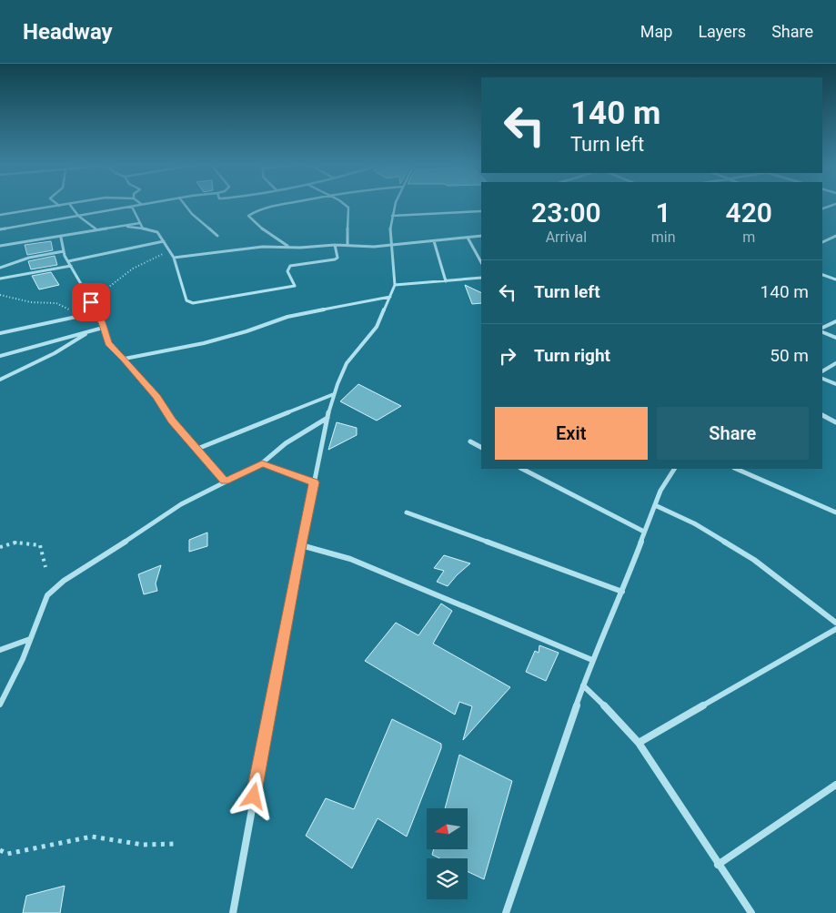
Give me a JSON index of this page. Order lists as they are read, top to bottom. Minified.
{"north":"left","page":{"header":"Headway","nav":["Map","Layers","Share"],"turn":["140 m","Turn left"],"eta":["23:00","Arrival","1","min","420","m"],"list":[{"name":"Turn left","value":"140 m"},{"name":"Turn right","value":"50 m"}],"buttons":["Exit","Share"]}}
